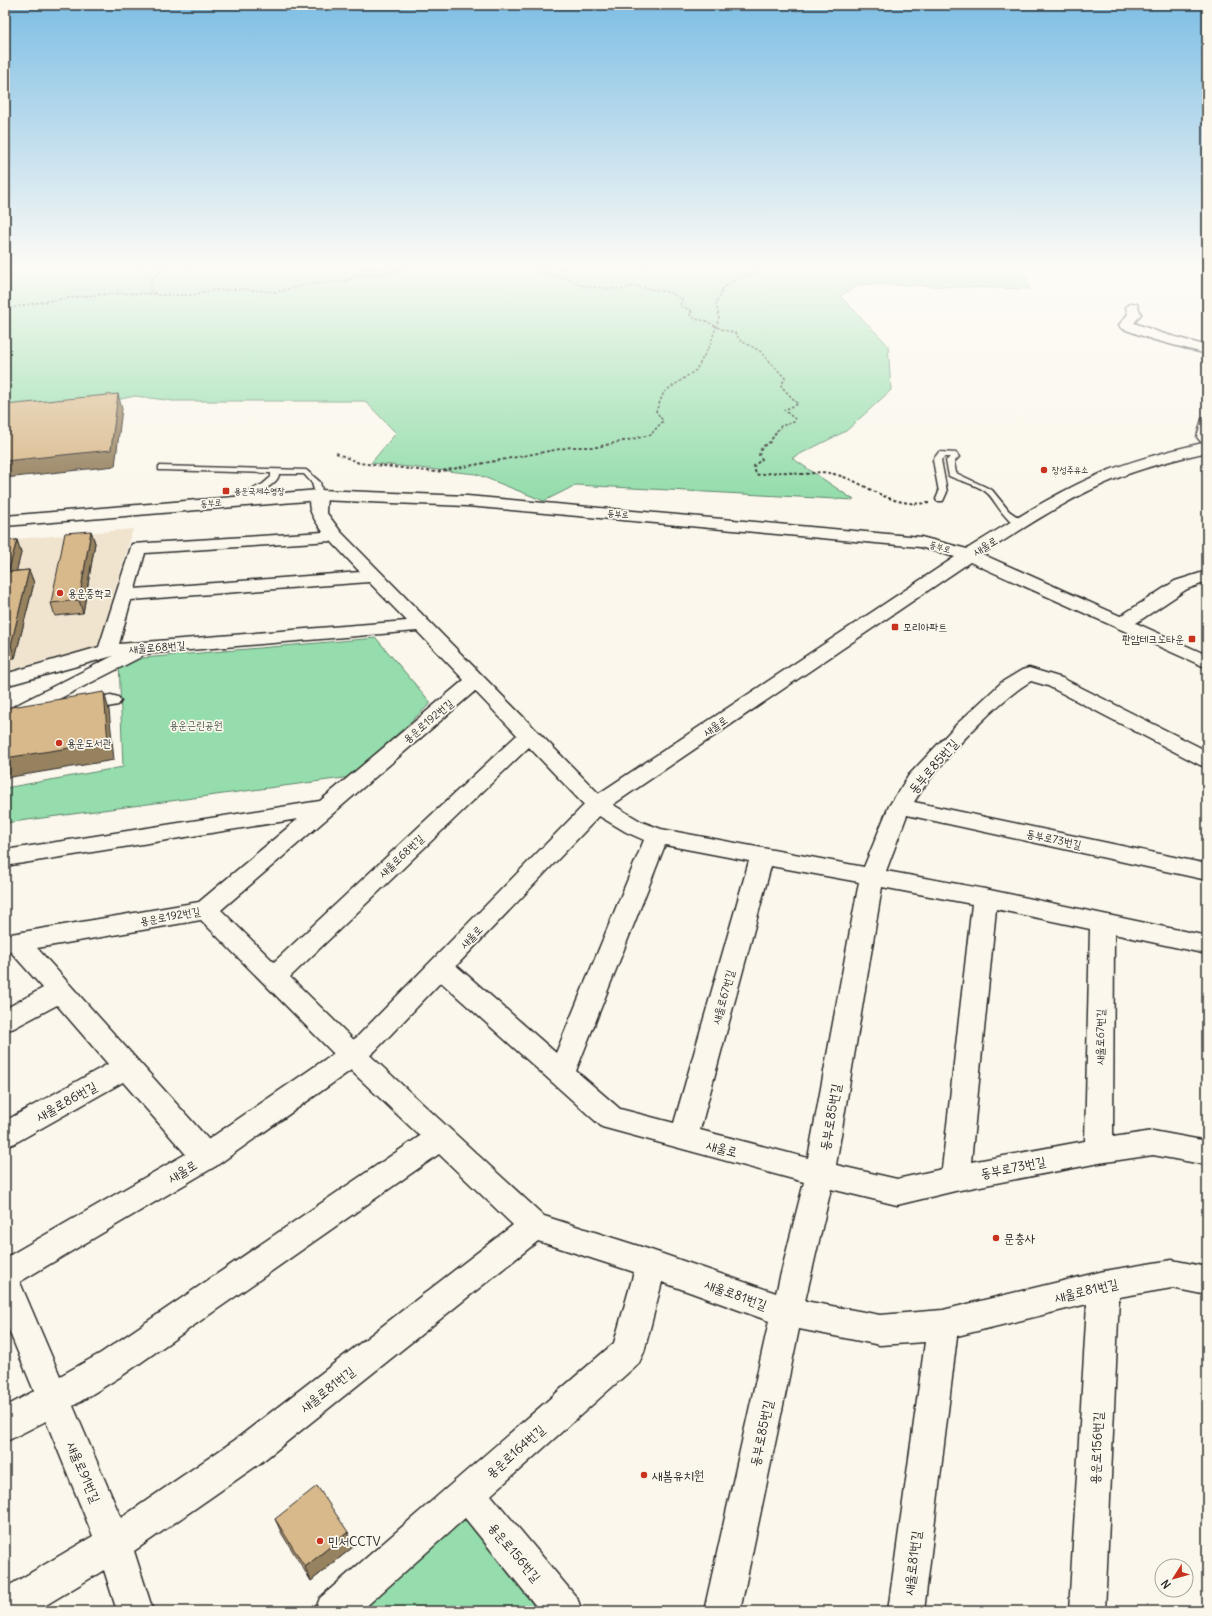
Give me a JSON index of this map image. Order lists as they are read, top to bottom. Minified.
{"streets":{"street":["동부로","새울로","새울로68번길","용운로192번길","동부로85번길","동부로73번길","새울로67번길","새울로86번길","새울로81번길","용운로156번길","용운로164번길","새울로91번길"]},"crossings":[["동부로","새울로"],["새울로","동부로85번길"],["새울로","동부로73번길"],["새울로","새울로67번길"],["새울로","새울로81번길"],["동부로85번길","동부로73번길"],["동부로85번길","새울로81번길"],["동부로73번길","새울로67번길"],["새울로81번길","용운로156번길"],["새울로81번길","용운로164번길"],["새울로81번길","새울로91번길"],["용운로156번길","용운로164번길"]],"parks":["용운근린공원"],"places":{"other":["장성주유소","용운중학교","용운도서관","문충사","새봄유치원","민서CCTV"],"transit":["용운국제수영장","모리아파트","판암테크노타운"]},"north":"bottom left"}
